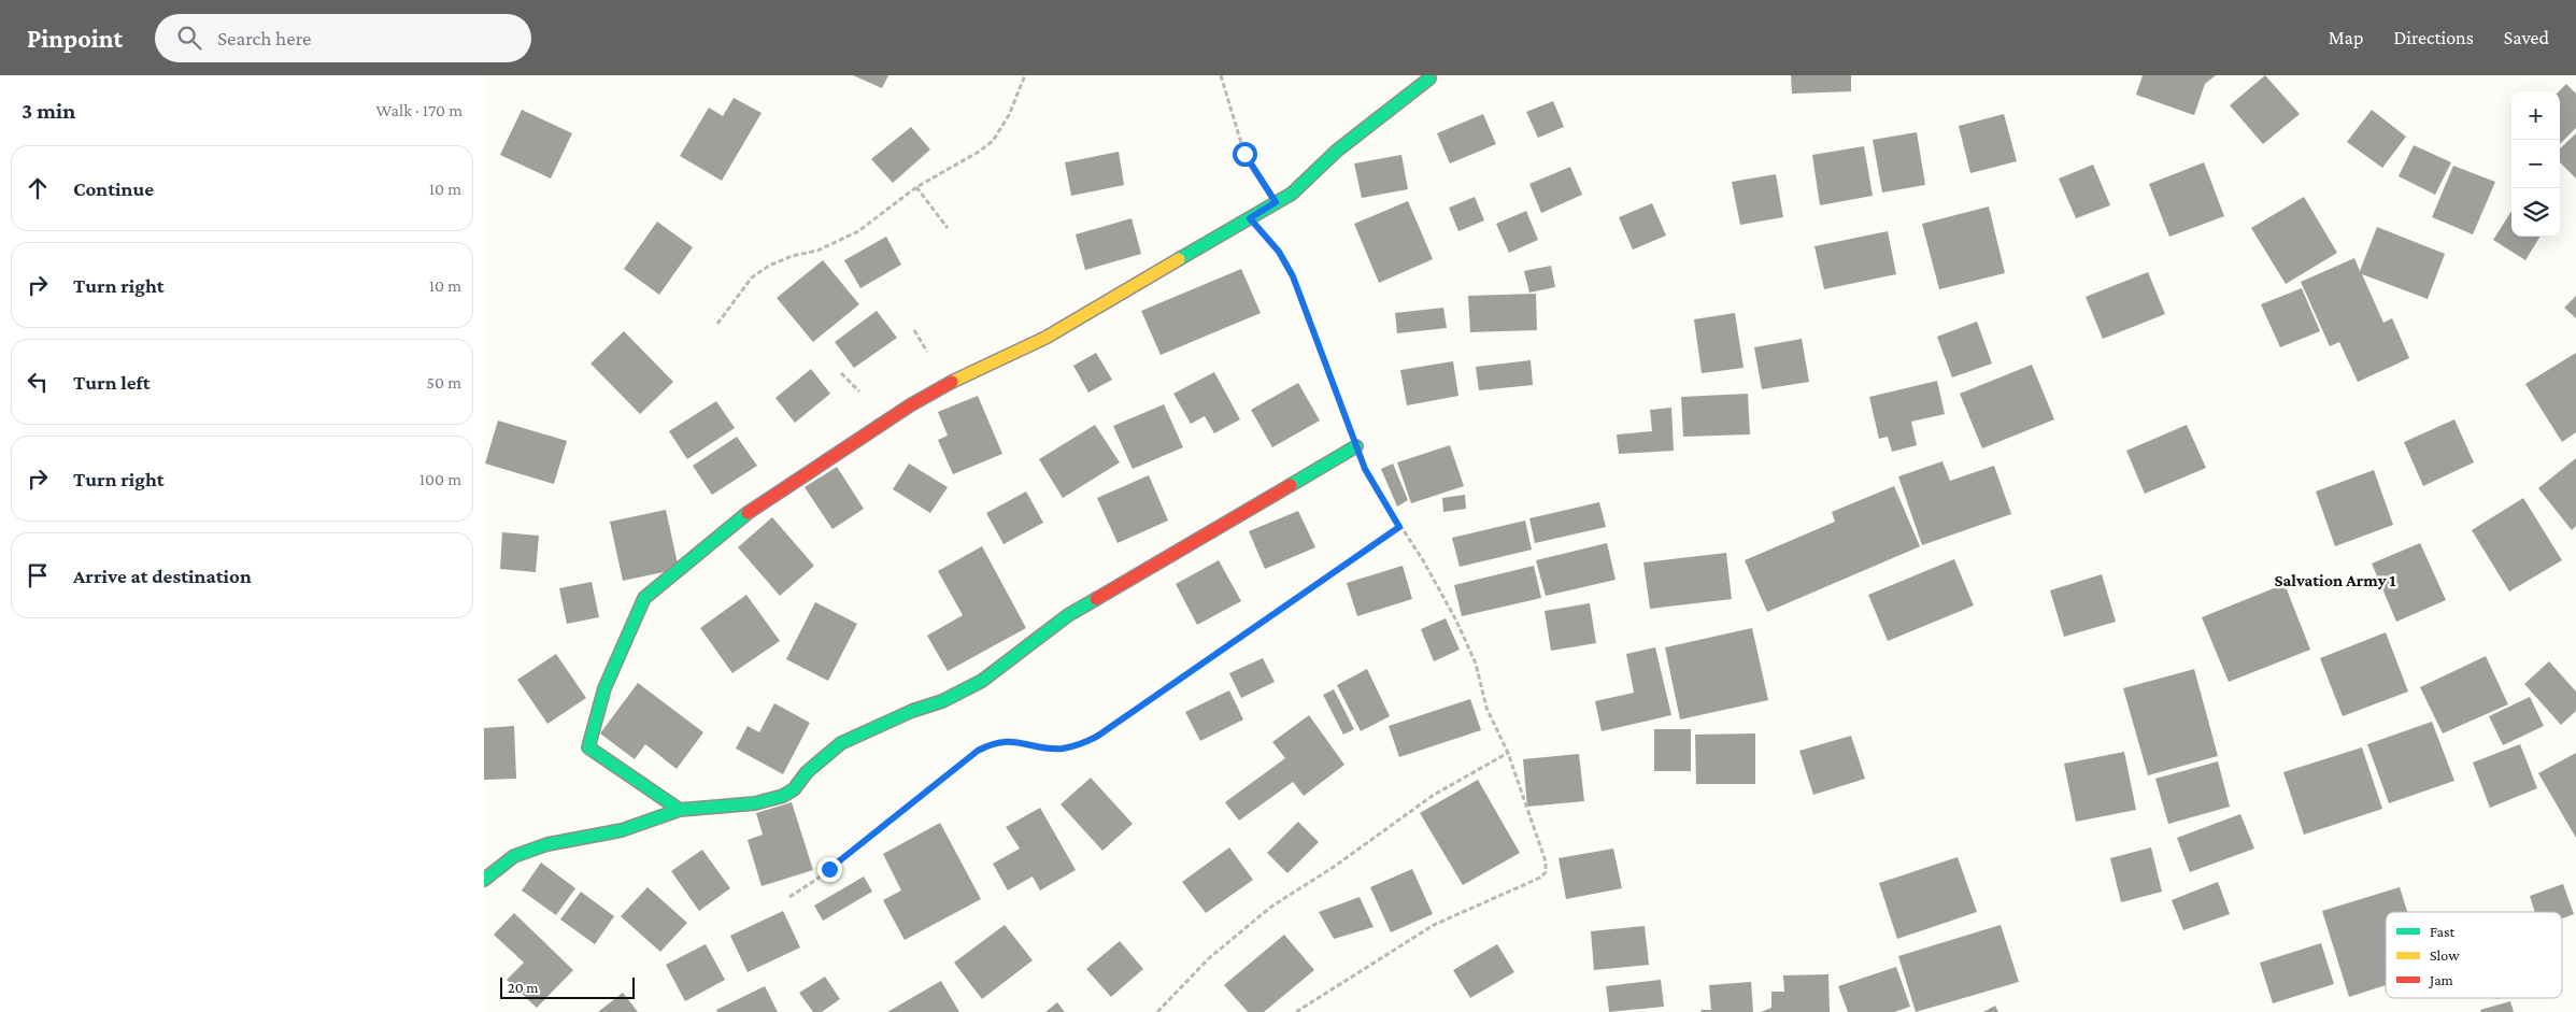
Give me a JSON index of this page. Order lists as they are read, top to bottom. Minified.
{"districts":["Salvation Army 1"],"legend":["Fast","Slow","Jam"],"scale_bar":"20 m","page":{"header":"Pinpoint","search":"Search here","nav":["Map","Directions","Saved"],"heading":["3 min","Walk · 170 m"],"map_buttons":["+","−"],"list":[["Continue","10 m"],["Turn right","10 m"],["Turn left","50 m"],["Turn right","100 m"],"Arrive at destination"],"scale":"20 m"}}
